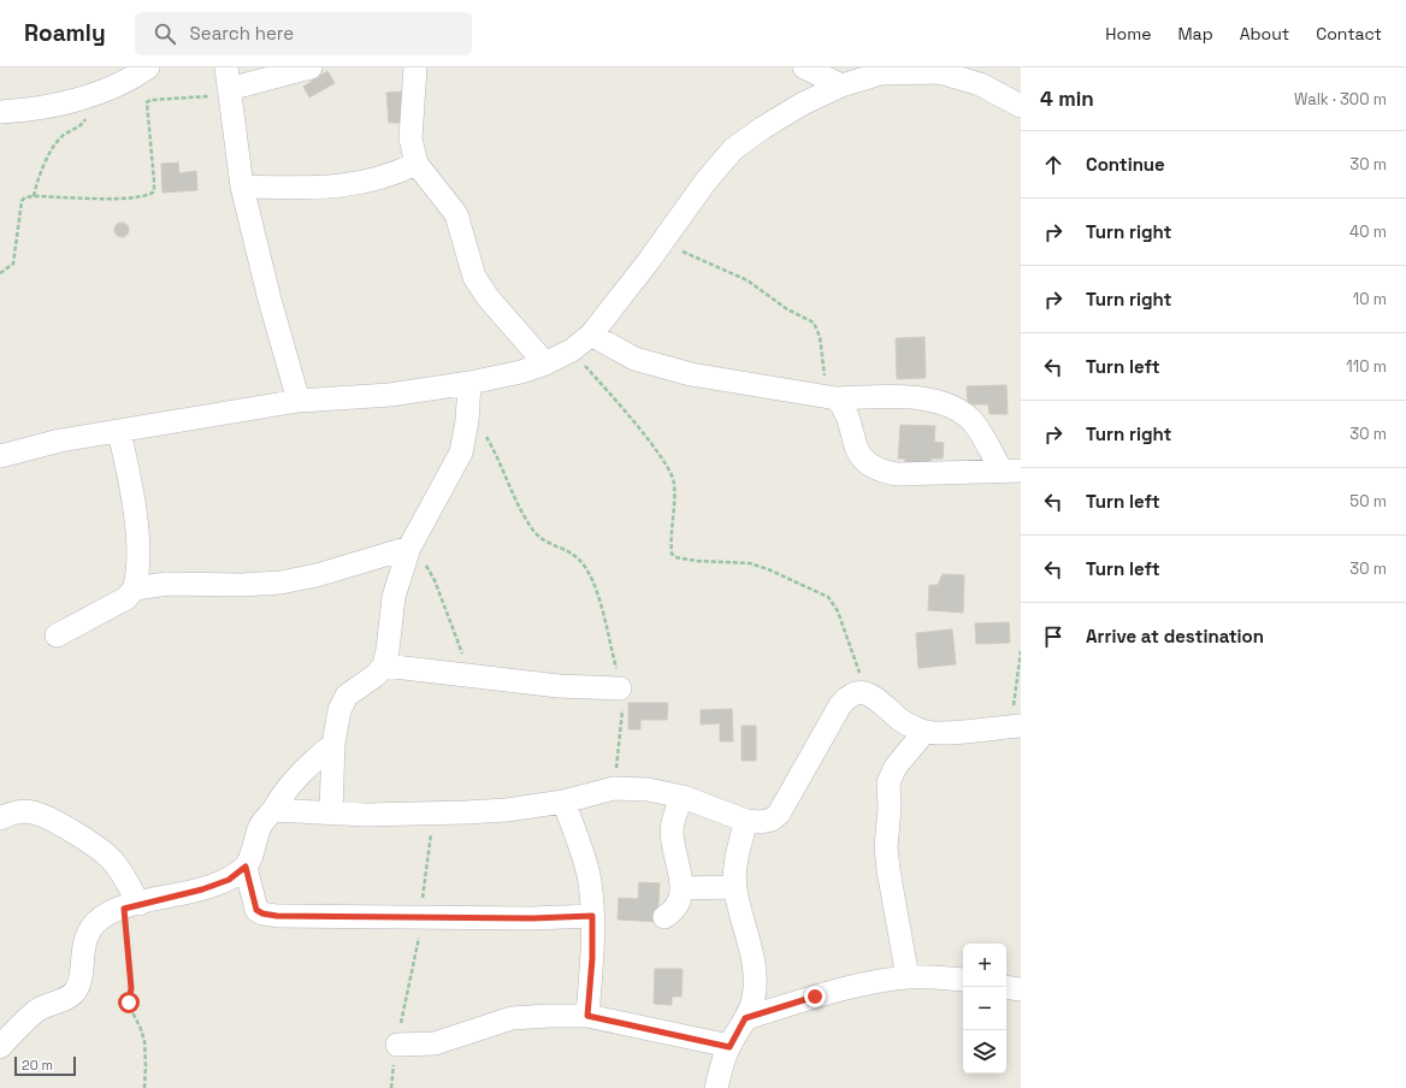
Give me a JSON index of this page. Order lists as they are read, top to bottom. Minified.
{"scale_bar":"20 m","page":{"header":"Roamly","search":"Search here","nav":["Home","Map","About","Contact"],"heading":["4 min","Walk · 300 m"],"list":[["Continue","30 m"],["Turn right","40 m"],["Turn right","10 m"],["Turn left","110 m"],["Turn right","30 m"],["Turn left","50 m"],["Turn left","30 m"],"Arrive at destination"],"map_buttons":["+","−"],"scale":"20 m"}}
